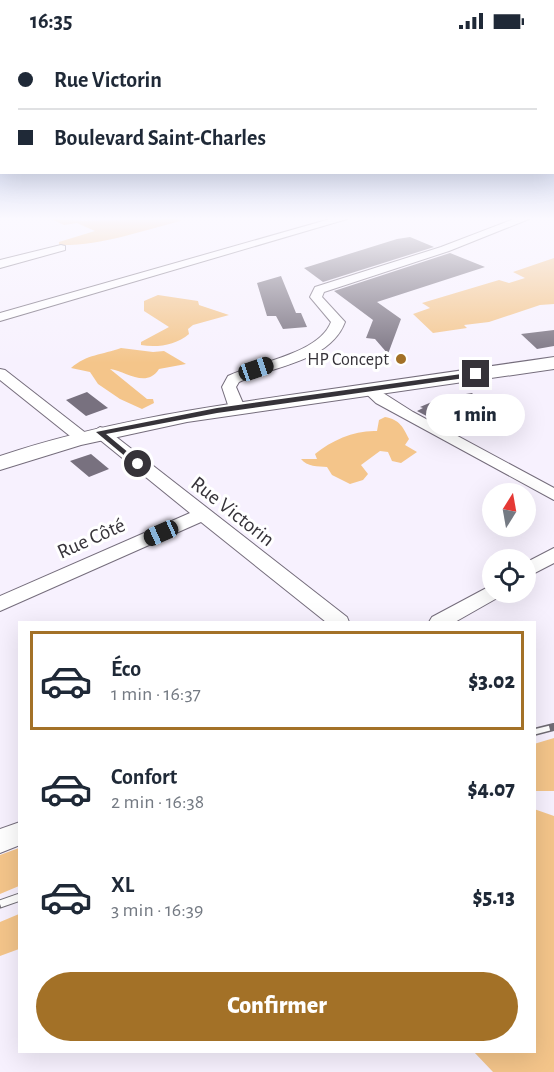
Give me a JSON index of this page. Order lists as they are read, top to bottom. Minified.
{"streets":{"street":["Rue Victorin","Rue Côté"]},"crossings":[["Rue Victorin","Rue Côté"]],"places":["HP Concept"],"north":"top","page":{"status":"16:35","banner":["Rue Victorin","Boulevard Saint-Charles"],"bubble":"1 min","list":[{"name":"Éco","note":"1 min · 16:37","value":"$3.02"},{"name":"Confort","note":"2 min · 16:38","value":"$4.07"},{"name":"XL","note":"3 min · 16:39","value":"$5.13"}],"buttons":"Confirmer"}}
